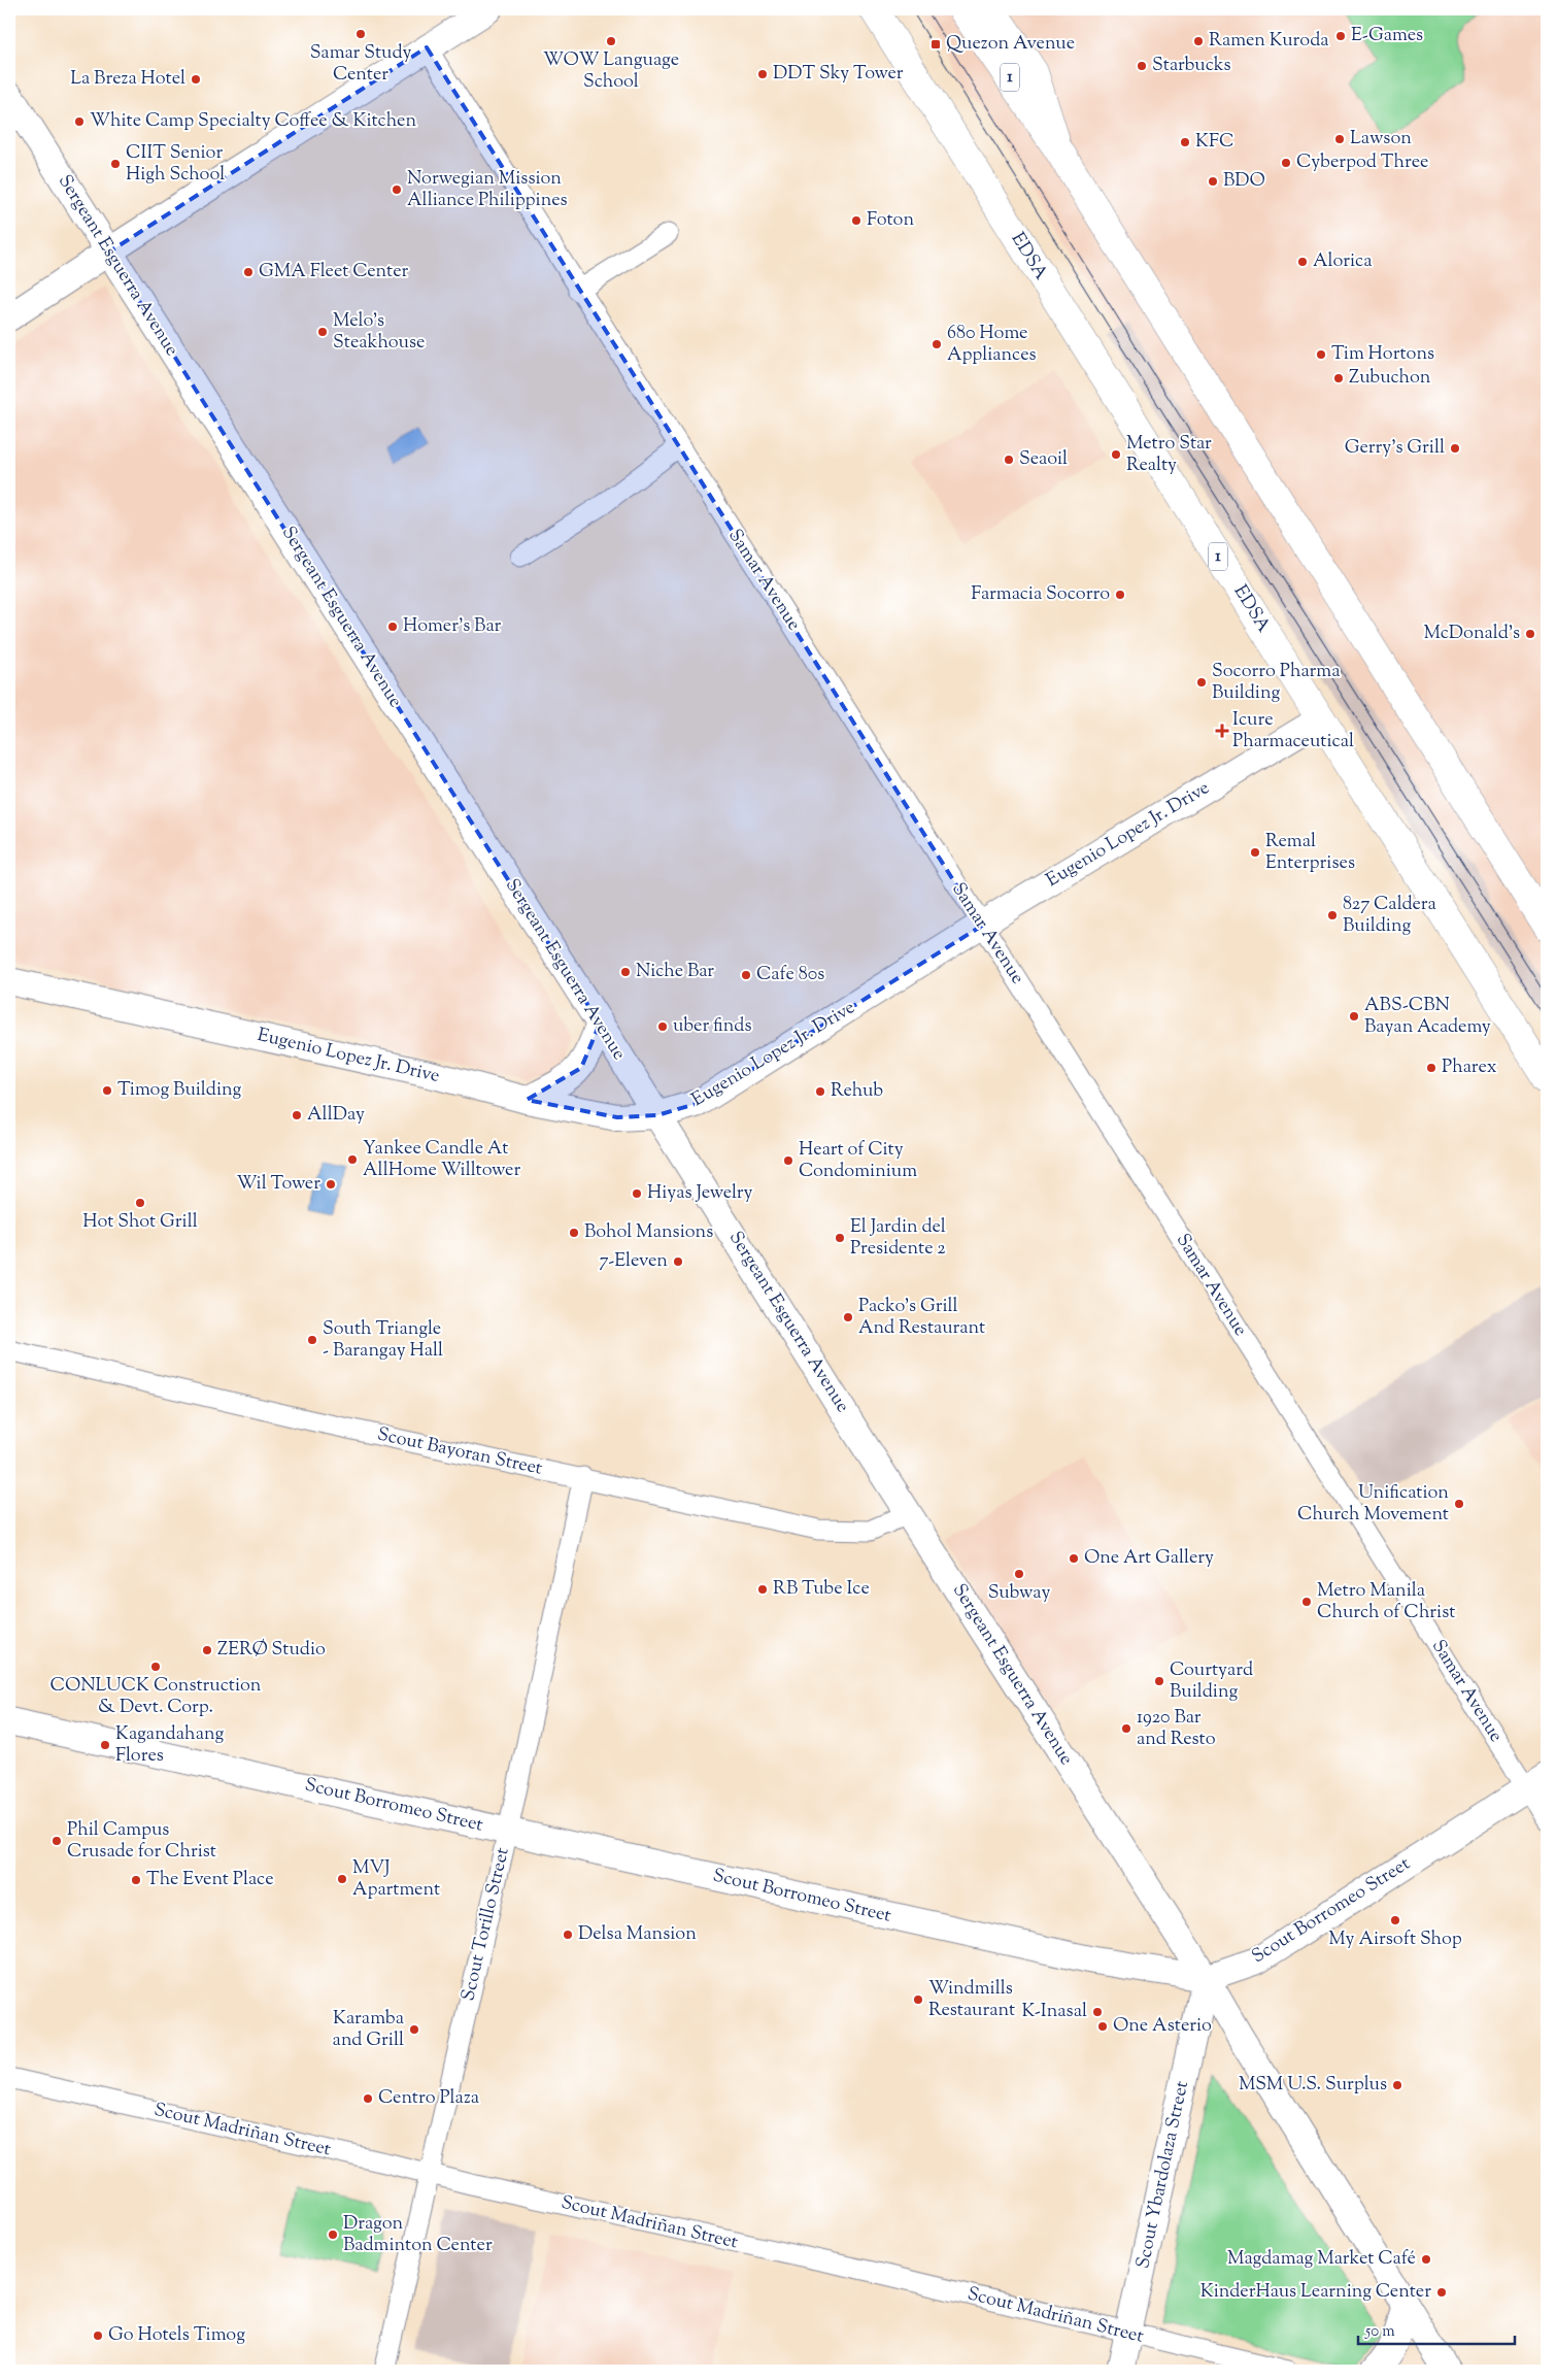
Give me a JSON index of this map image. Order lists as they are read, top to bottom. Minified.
{"streets":{"main road":["1","EDSA"],"street":["Sergeant Esguerra Avenue","Samar Avenue","Eugenio Lopez Jr. Drive","Scout Bayoran Street","Scout Borromeo Street","Scout Torillo Street","Scout Madriñan Street","Scout Ybardolaza Street"]},"crossings":[["EDSA","Eugenio Lopez Jr. Drive"],["Sergeant Esguerra Avenue","Eugenio Lopez Jr. Drive"],["Sergeant Esguerra Avenue","Scout Bayoran Street"],["Sergeant Esguerra Avenue","Scout Borromeo Street"],["Sergeant Esguerra Avenue","Scout Ybardolaza Street"],["Samar Avenue","Eugenio Lopez Jr. Drive"],["Samar Avenue","Scout Borromeo Street"],["Scout Bayoran Street","Scout Torillo Street"],["Scout Borromeo Street","Scout Torillo Street"],["Scout Borromeo Street","Scout Ybardolaza Street"],["Scout Torillo Street","Scout Madriñan Street"],["Scout Madriñan Street","Scout Ybardolaza Street"]],"places":{"other":["Samar Study Center","E-Games","WOW Language School","Ramen Kuroda","Starbucks","DDT Sky Tower","La Breza Hotel","White Camp Specialty Coffee & Kitchen","Lawson","KFC","Cyberpod Three","CIIT Senior High School","BDO","Norwegian Mission Alliance Philippines","Foton","Alorica","GMA Fleet Center","Melo's Steakhouse","680 Home Appliances","Tim Hortons","Zubuchon","Gerry's Grill","Metro Star Realty","Seaoil","Farmacia Socorro","Homer's Bar","McDonald's","Socorro Pharma Building","Remal Enterprises","827 Caldera Building","Niche Bar","Cafe 80s","ABS-CBN Bayan Academy","uber finds","Pharex","Timog Building","Rehub","AllDay","Yankee Candle At AllHome Willtower","Heart of City Condominium","Wil Tower","Hiyas Jewelry","Hot Shot Grill","Bohol Mansions","El Jardin del Presidente 2","7-Eleven","Packo's Grill And Restaurant","South Triangle - Barangay Hall","Unification Church Movement","One Art Gallery","Subway","RB Tube Ice","Metro Manila Church of Christ","ZERØ Studio","CONLUCK Construction & Devt. Corp.","Courtyard Building","1920 Bar and Resto","Kagandahang Flores","Phil Campus Crusade for Christ","MVJ Apartment","The Event Place","My Airsoft Shop","Delsa Mansion","Windmills Restaurant","K-Inasal","One Asterio","Karamba and Grill","MSM U.S. Surplus","Centro Plaza","Dragon Badminton Center","Magdamag Market Café","KinderHaus Learning Center","Go Hotels Timog"],"transit":["Quezon Avenue"],"health":["Icure Pharmaceutical"]},"scale_bar":"50 m"}
